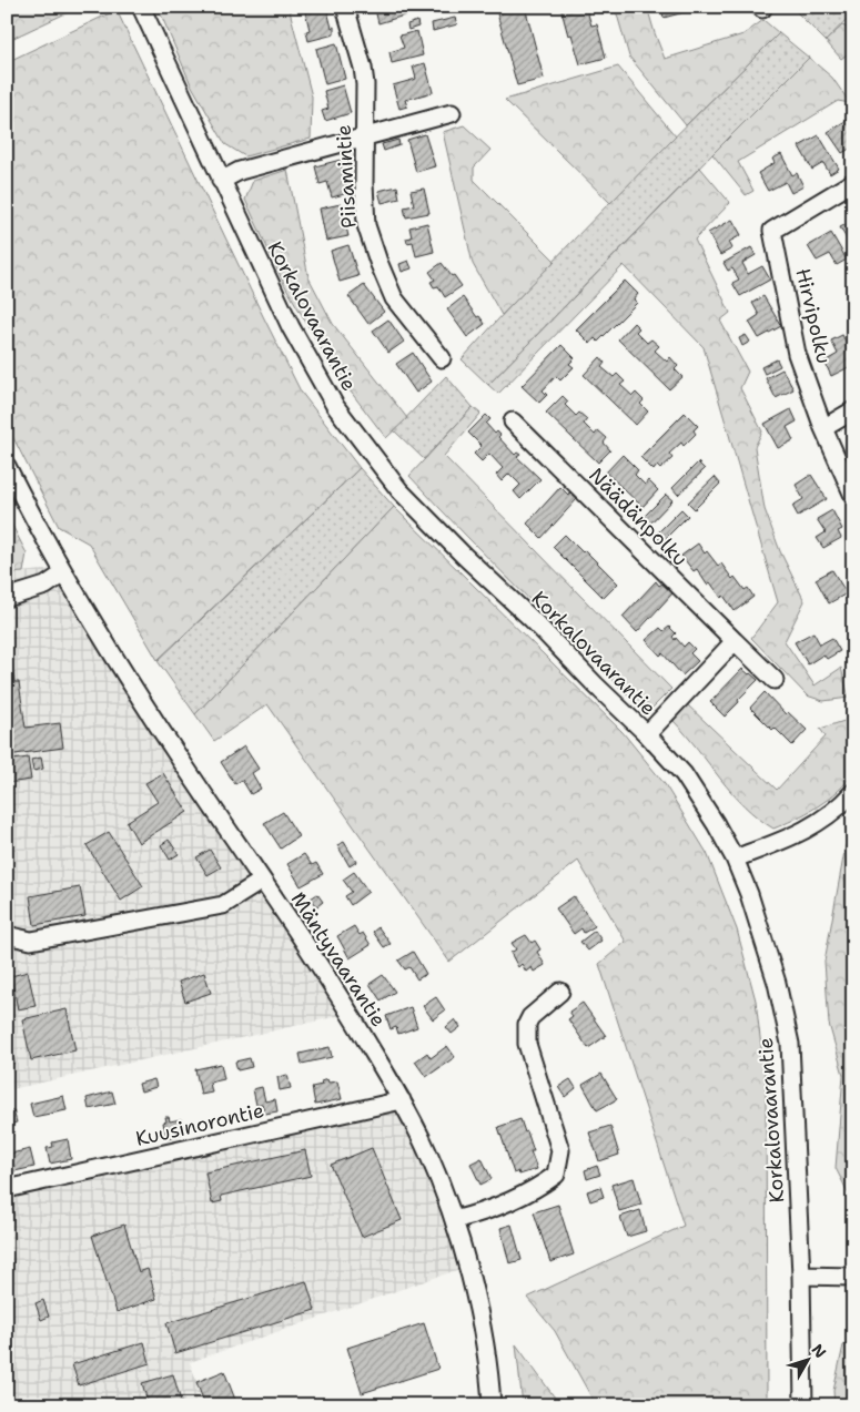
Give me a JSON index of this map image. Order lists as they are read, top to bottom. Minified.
{"streets":{"street":["Piisamintie","Korkalovaarantie","Hirvipolku","Näädänpolku","Mäntyvaarantie","Kuusinorontie"]},"crossings":[["Mäntyvaarantie","Kuusinorontie"]],"north":"top right"}
